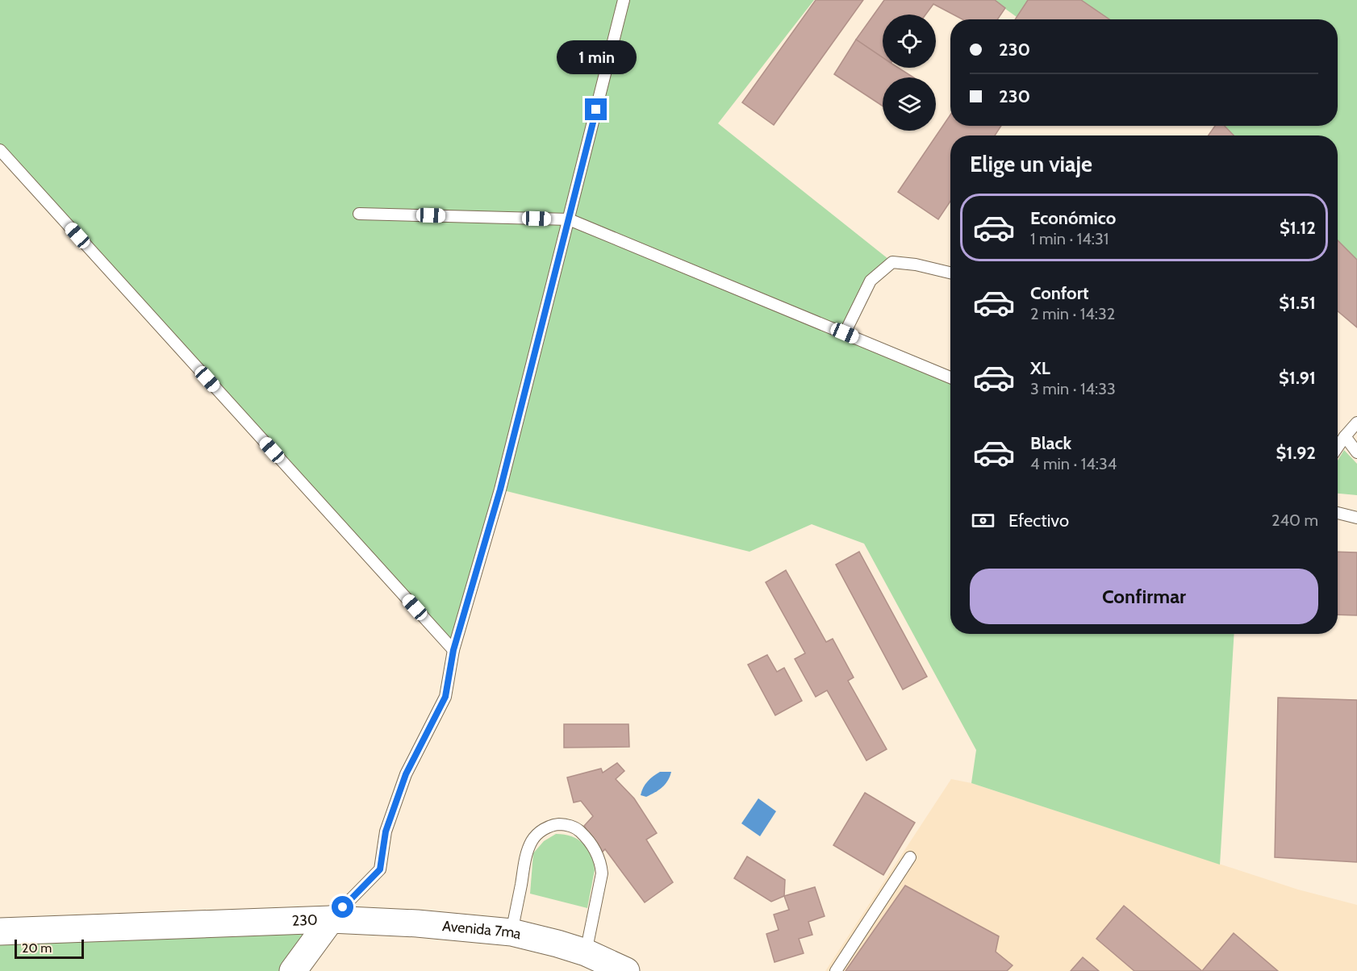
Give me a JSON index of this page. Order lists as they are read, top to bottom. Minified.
{"streets":{"main road":["230","Avenida 7ma"]},"crossings":[["230","Avenida 7ma"]],"scale_bar":"20 m","page":{"banner":["230","230"],"bubble":"1 min","heading":"Elige un viaje","list":[{"name":"Económico","note":"1 min · 14:31","value":"$1.12"},{"name":"Confort","note":"2 min · 14:32","value":"$1.51"},{"name":"XL","note":"3 min · 14:33","value":"$1.91"},{"name":"Black","note":"4 min · 14:34","value":"$1.92"}],"pay":["Efectivo","240 m"],"buttons":"Confirmar","scale":"20 m"}}
